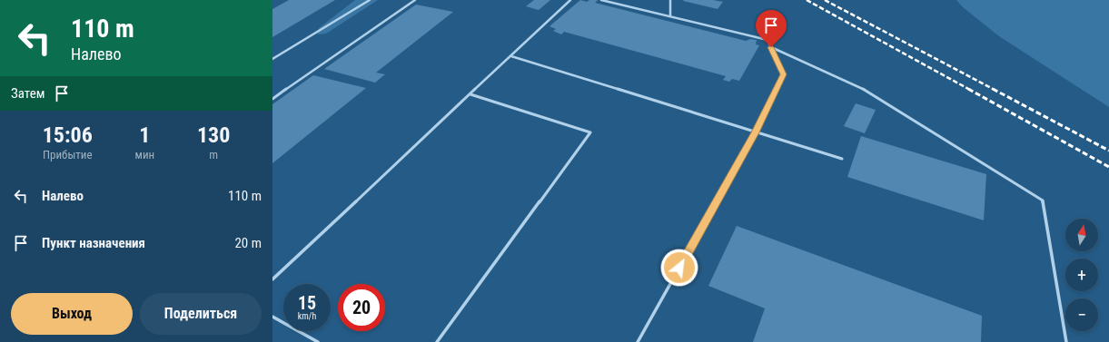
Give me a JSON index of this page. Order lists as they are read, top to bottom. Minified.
{"north":"top","page":{"turn":["110 m","Налево"],"then":"Затем","eta":["15:06","Прибытие","1","мин","130","m"],"list":[{"name":"Налево","value":"110 m"},{"name":"Пункт назначения","value":"20 m"}],"map_buttons":["+","−"],"speed":"15 km/h","limit":"20","buttons":["Выход","Поделиться"]}}
